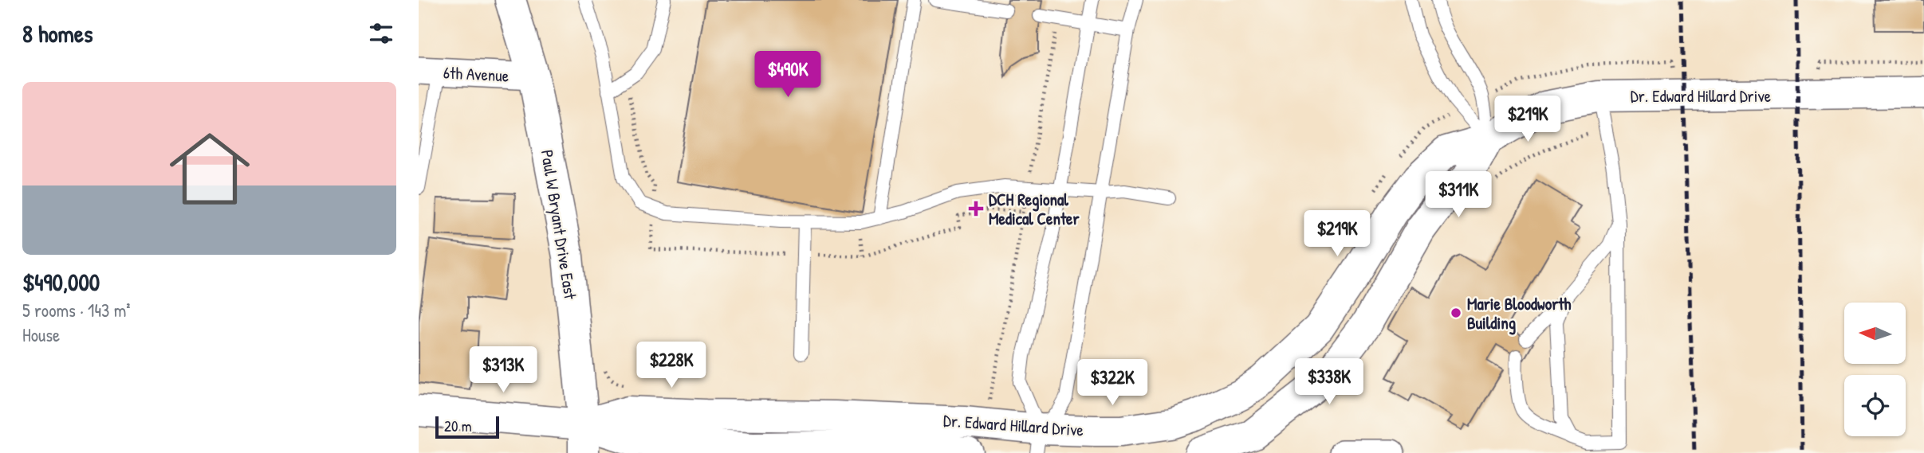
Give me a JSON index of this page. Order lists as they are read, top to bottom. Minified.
{"streets":{"street":["6th Avenue","Dr. Edward Hillard Drive","Paul W Bryant Drive East"]},"crossings":[["6th Avenue","Paul W Bryant Drive East"],["Dr. Edward Hillard Drive","Paul W Bryant Drive East"]],"places":{"health":["DCH Regional Medical Center"],"other":["Marie Bloodworth Building"]},"scale_bar":"20 m","north":"left","page":{"heading":"8 homes","price":["$490K","$219K","$311K","$219K","$228K","$313K","$338K","$322K"],"list":[{"name":"$490,000","note":"5 rooms · 143 m² · House"}],"scale":"20 m"}}
